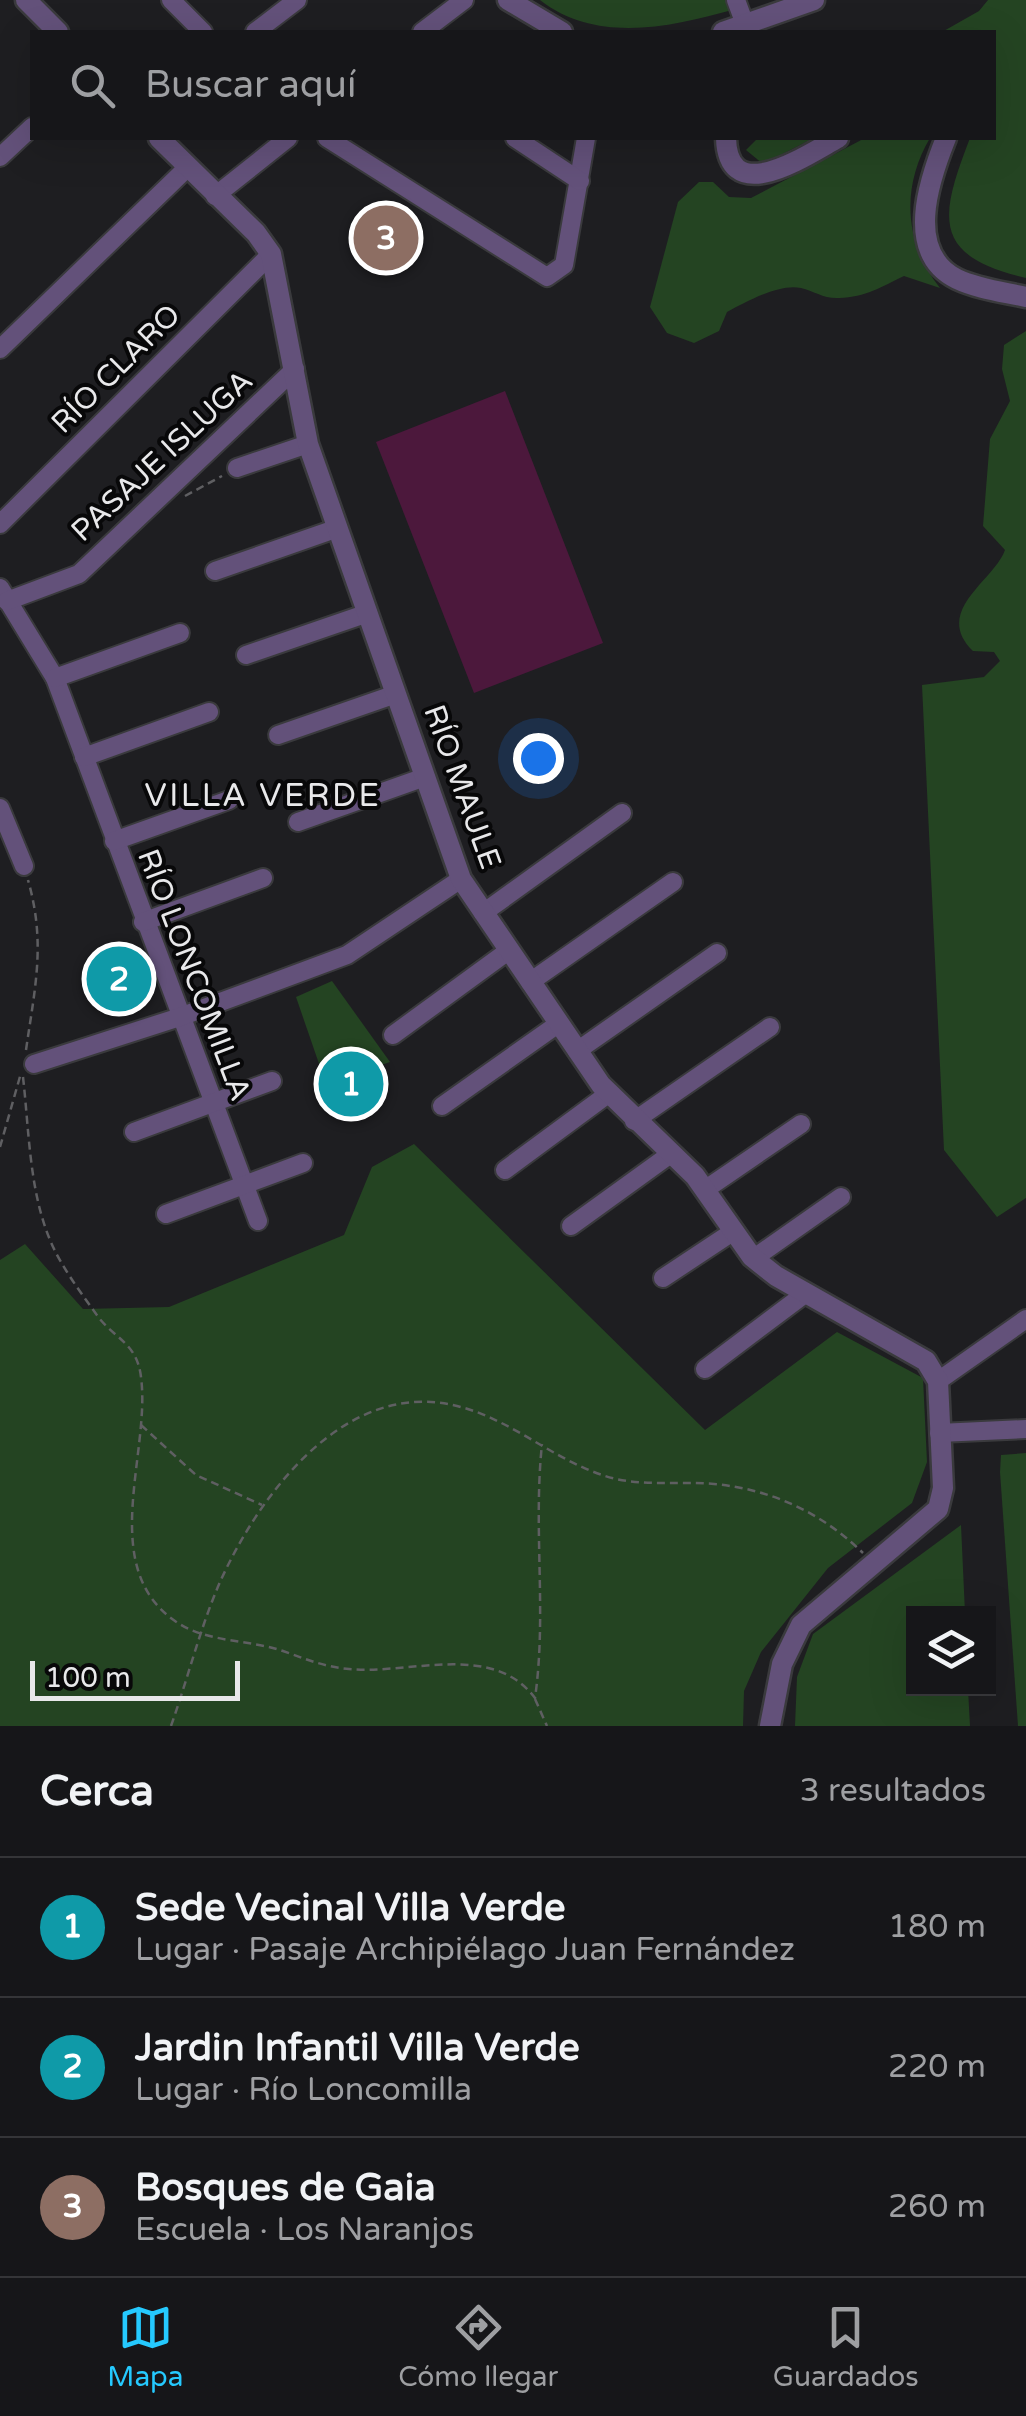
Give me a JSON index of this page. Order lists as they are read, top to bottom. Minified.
{"streets":{"street":["RÍO CLARO","PASAJE ISLUGA","RÍO MAULE","RÍO LONCOMILLA"]},"crossings":[["RÍO CLARO","RÍO MAULE"],["PASAJE ISLUGA","RÍO MAULE"],["PASAJE ISLUGA","RÍO LONCOMILLA"]],"districts":["VILLA VERDE"],"scale_bar":"100 m","page":{"search":"Buscar aquí","pins":["3","2","1"],"scale":"100 m","heading":["Cerca","3 resultados"],"list":[{"mark":"1","name":"Sede Vecinal Villa Verde","note":"Lugar · Pasaje Archipiélago Juan Fernández","value":"180 m"},{"mark":"2","name":"Jardin Infantil Villa Verde","note":"Lugar · Río Loncomilla","value":"220 m"},{"mark":"3","name":"Bosques de Gaia","note":"Escuela · Los Naranjos","value":"260 m"}],"nav":["Mapa","Cómo llegar","Guardados"]}}
